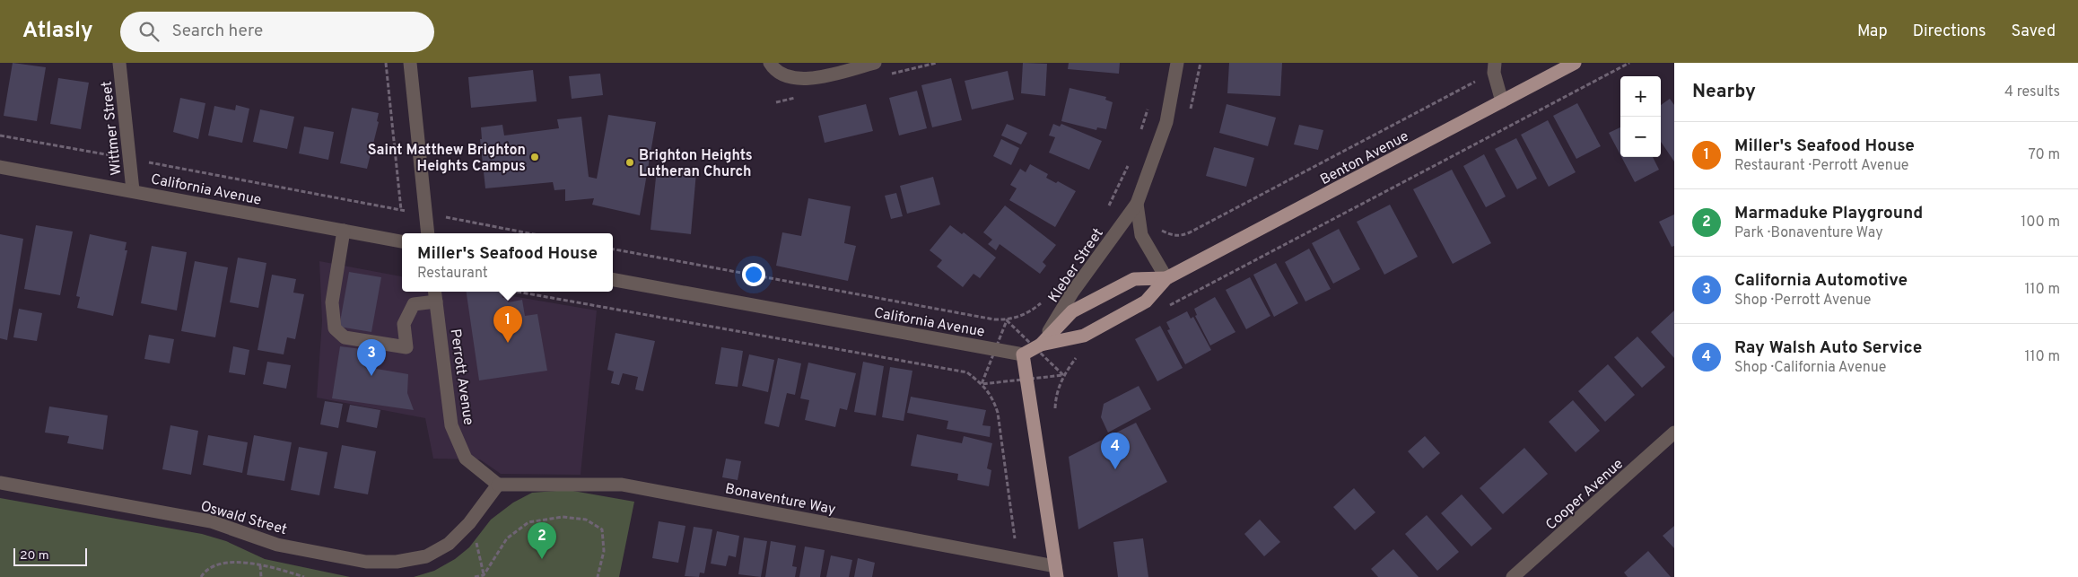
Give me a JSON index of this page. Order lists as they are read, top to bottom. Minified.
{"streets":{"main road":["Benton Avenue"],"street":["Wittmer Street","California Avenue","Kleber Street","Perrott Avenue","Cooper Avenue","Bonaventure Way","Oswald Street"]},"crossings":[["Wittmer Street","California Avenue"],["Benton Avenue","California Avenue"],["Benton Avenue","Kleber Street"],["Perrott Avenue","Bonaventure Way"],["Perrott Avenue","Oswald Street"],["Bonaventure Way","Oswald Street"]],"places":["Saint Matthew Brighton Heights Campus","Brighton Heights Lutheran Church"],"scale_bar":"20 m","page":{"header":"Atlasly","search":"Search here","nav":["Map","Directions","Saved"],"heading":["Nearby","4 results"],"map_buttons":["+","−"],"list":[{"mark":"1","name":"Miller's Seafood House","note":"Restaurant · Perrott Avenue","value":"70 m"},{"mark":"2","name":"Marmaduke Playground","note":"Park · Bonaventure Way","value":"100 m"},{"mark":"3","name":"California Automotive","note":"Shop · Perrott Avenue","value":"110 m"},{"mark":"4","name":"Ray Walsh Auto Service","note":"Shop · California Avenue","value":"110 m"}],"popup":["Miller's Seafood House","Restaurant"],"pins":["1","3","4","2"],"scale":"20 m"}}
